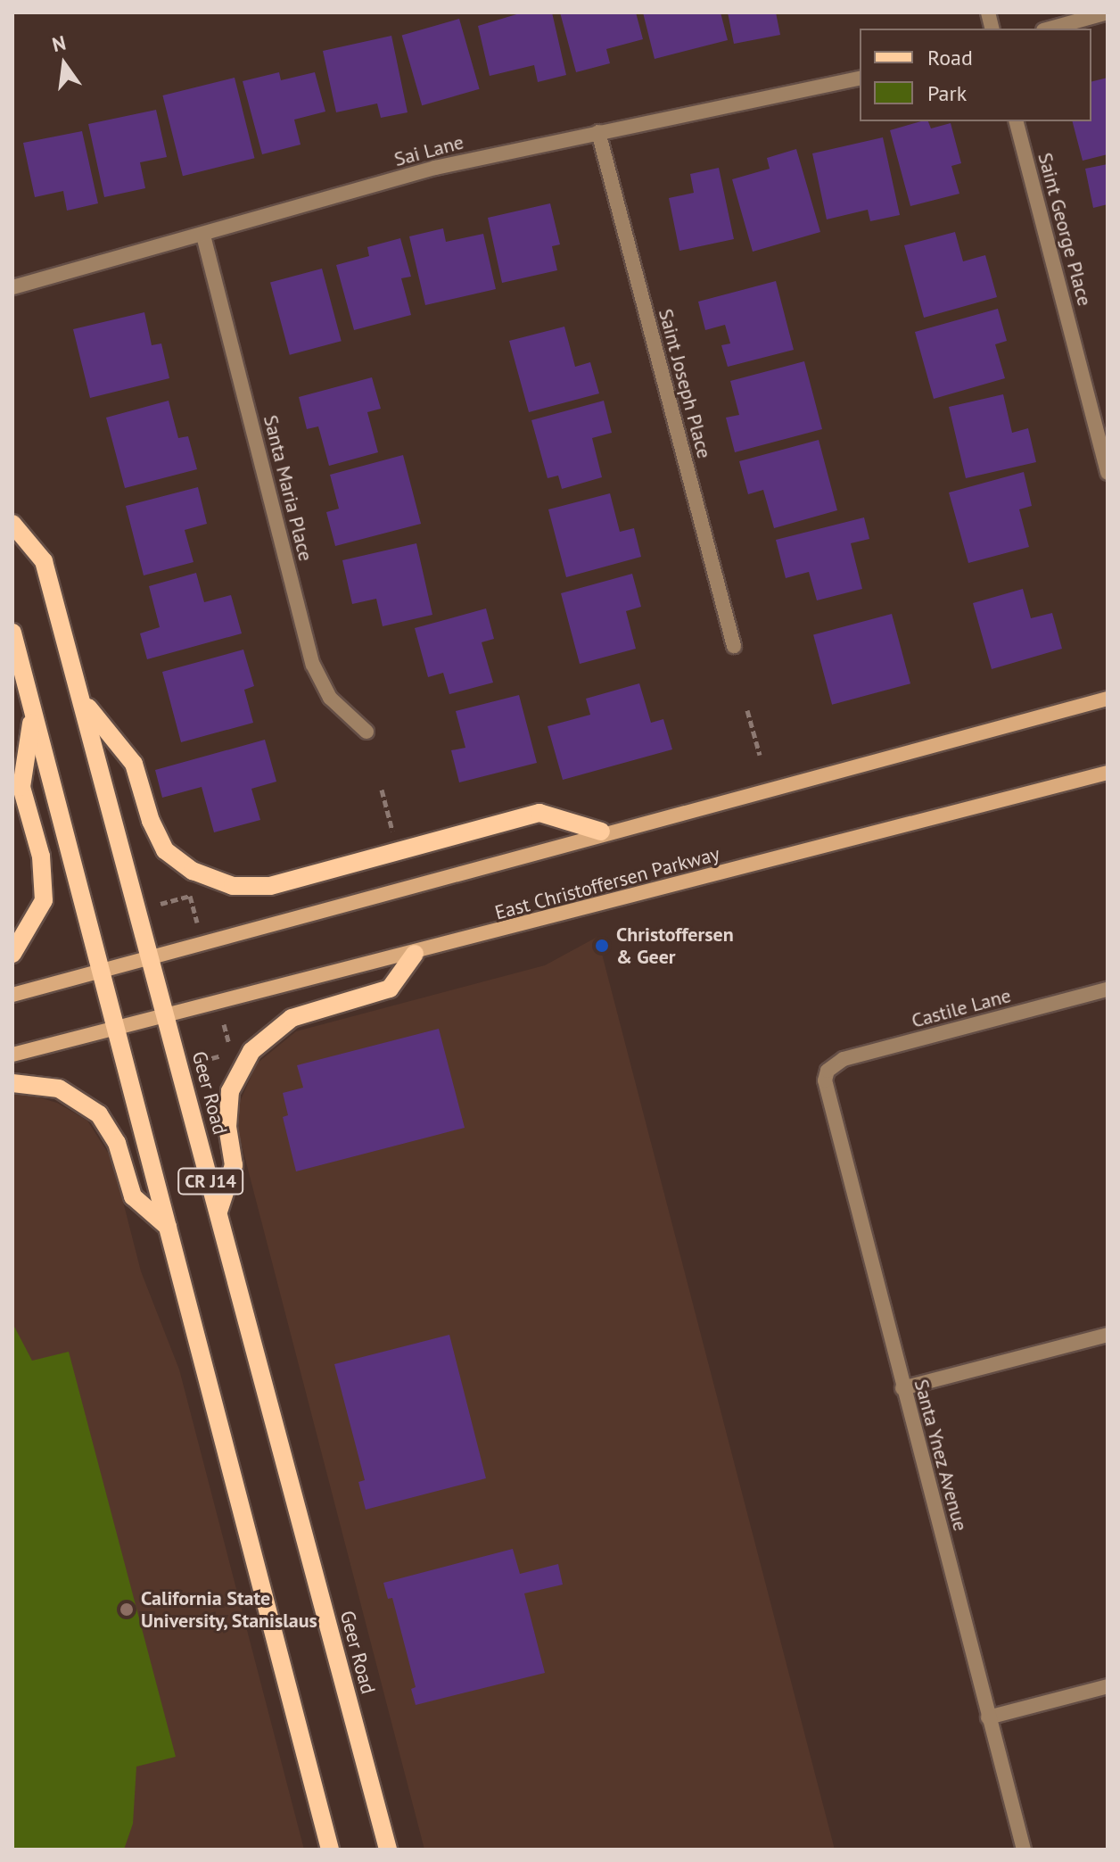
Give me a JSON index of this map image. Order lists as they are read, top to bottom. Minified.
{"streets":{"main road":["Geer Road","CR J14"],"street":["Sai Lane","Saint George Place","Saint Joseph Place","Santa Maria Place","East Christoffersen Parkway","Castile Lane","Santa Ynez Avenue"]},"crossings":[["Sai Lane","Saint Joseph Place"],["Sai Lane","Santa Maria Place"],["East Christoffersen Parkway","Geer Road"],["East Christoffersen Parkway","CR J14"],["Castile Lane","Santa Ynez Avenue"]],"places":["Christoffersen & Geer","California State University, Stanislaus"],"legend":["Road","Park"],"north":"top"}
